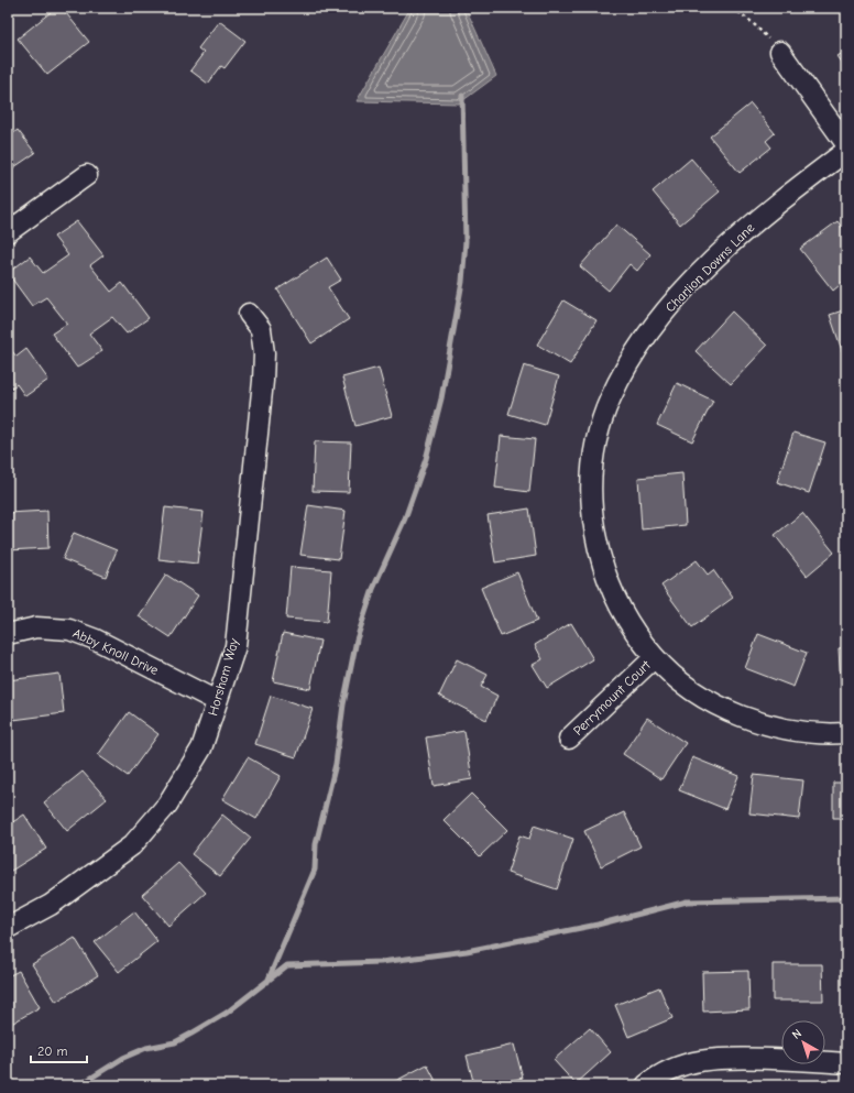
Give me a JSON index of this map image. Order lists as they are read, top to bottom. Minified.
{"streets":{"street":["Charlion Downs Lane","Abby Knoll Drive","Horsham Way","Perrymount Court"]},"crossings":[["Charlion Downs Lane","Perrymount Court"],["Abby Knoll Drive","Horsham Way"]],"scale_bar":"20 m","north":"top left"}
